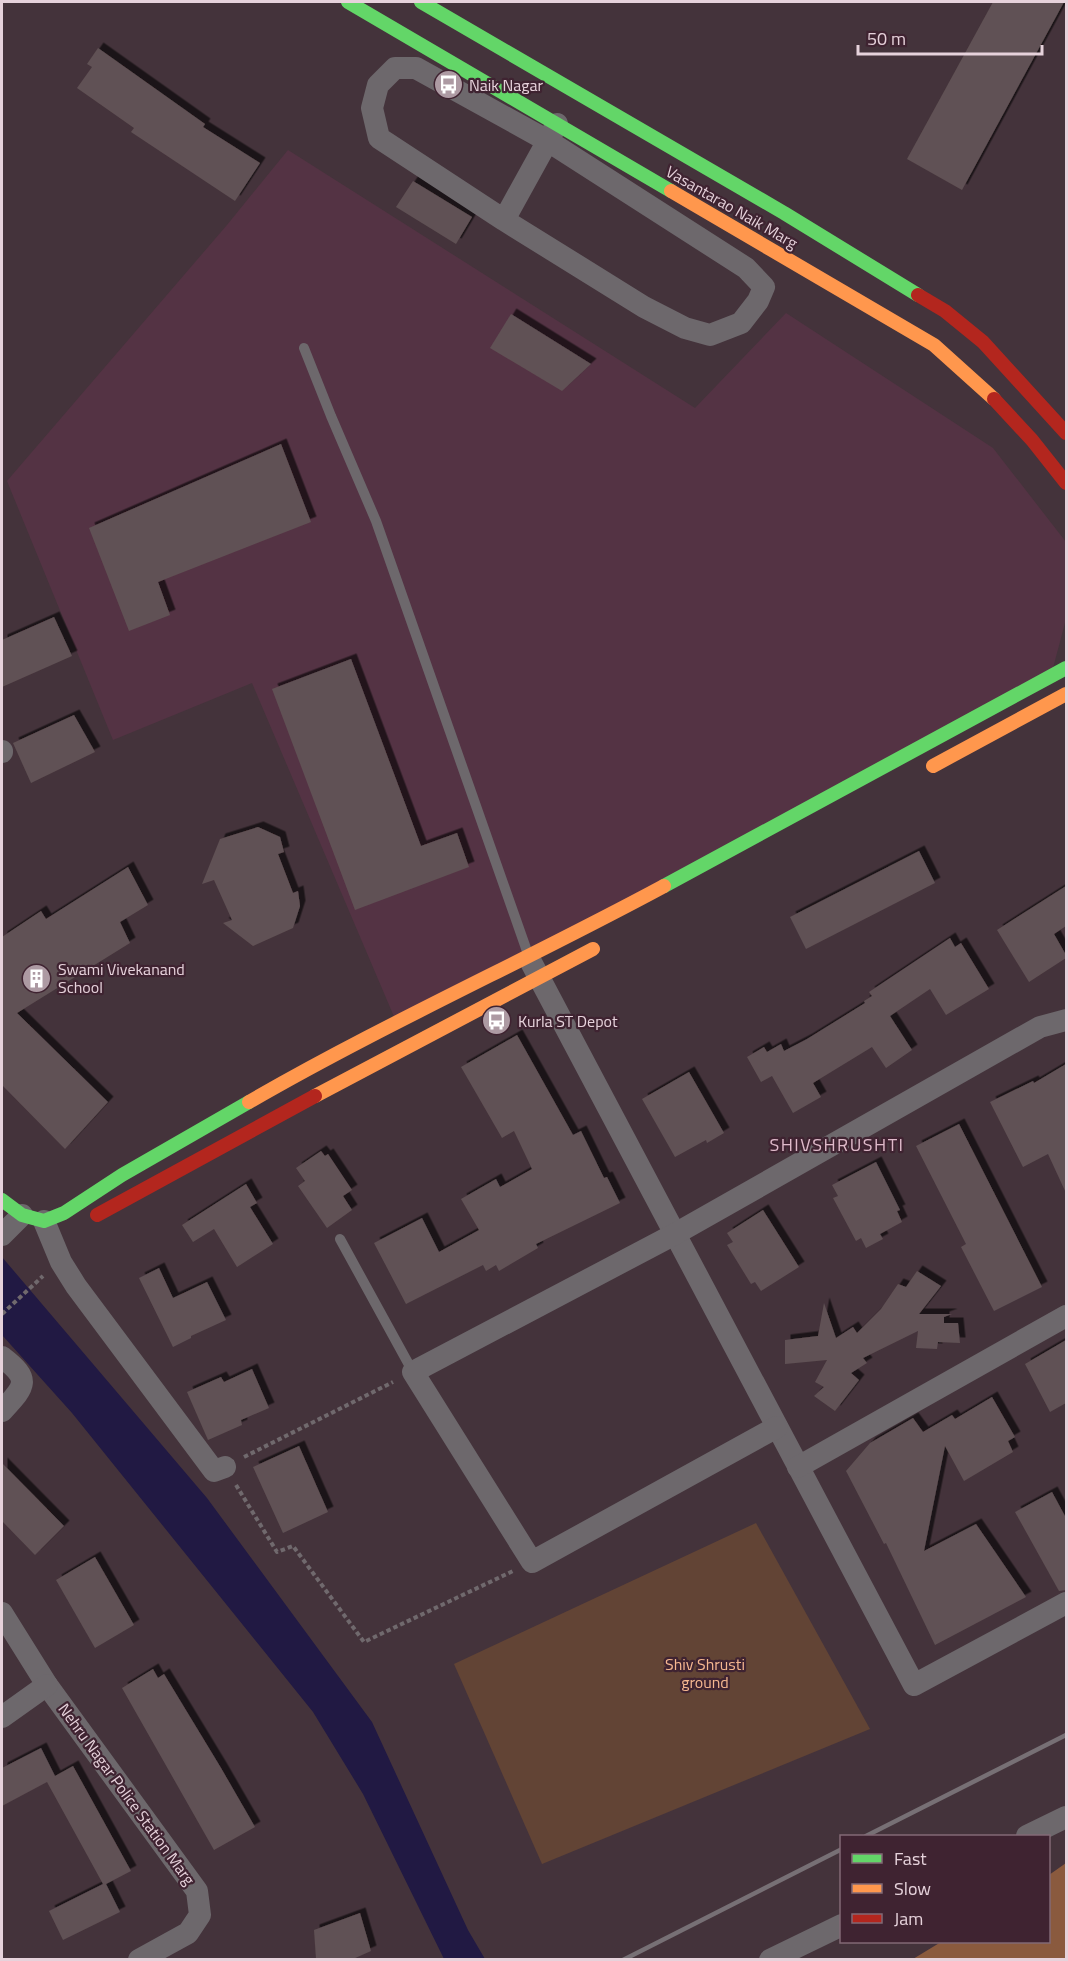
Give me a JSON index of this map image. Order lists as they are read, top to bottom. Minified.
{"streets":{"street":["Vasantarao Naik Marg","Nehru Nagar Police Station Marg"]},"districts":["SHIVSHRUSHTI"],"parks":["Shiv Shrusti ground"],"places":{"bus stop":["Naik Nagar","Kurla ST Depot"],"building":["Swami Vivekanand School"]},"legend":["Fast","Slow","Jam"],"scale_bar":"50 m"}
